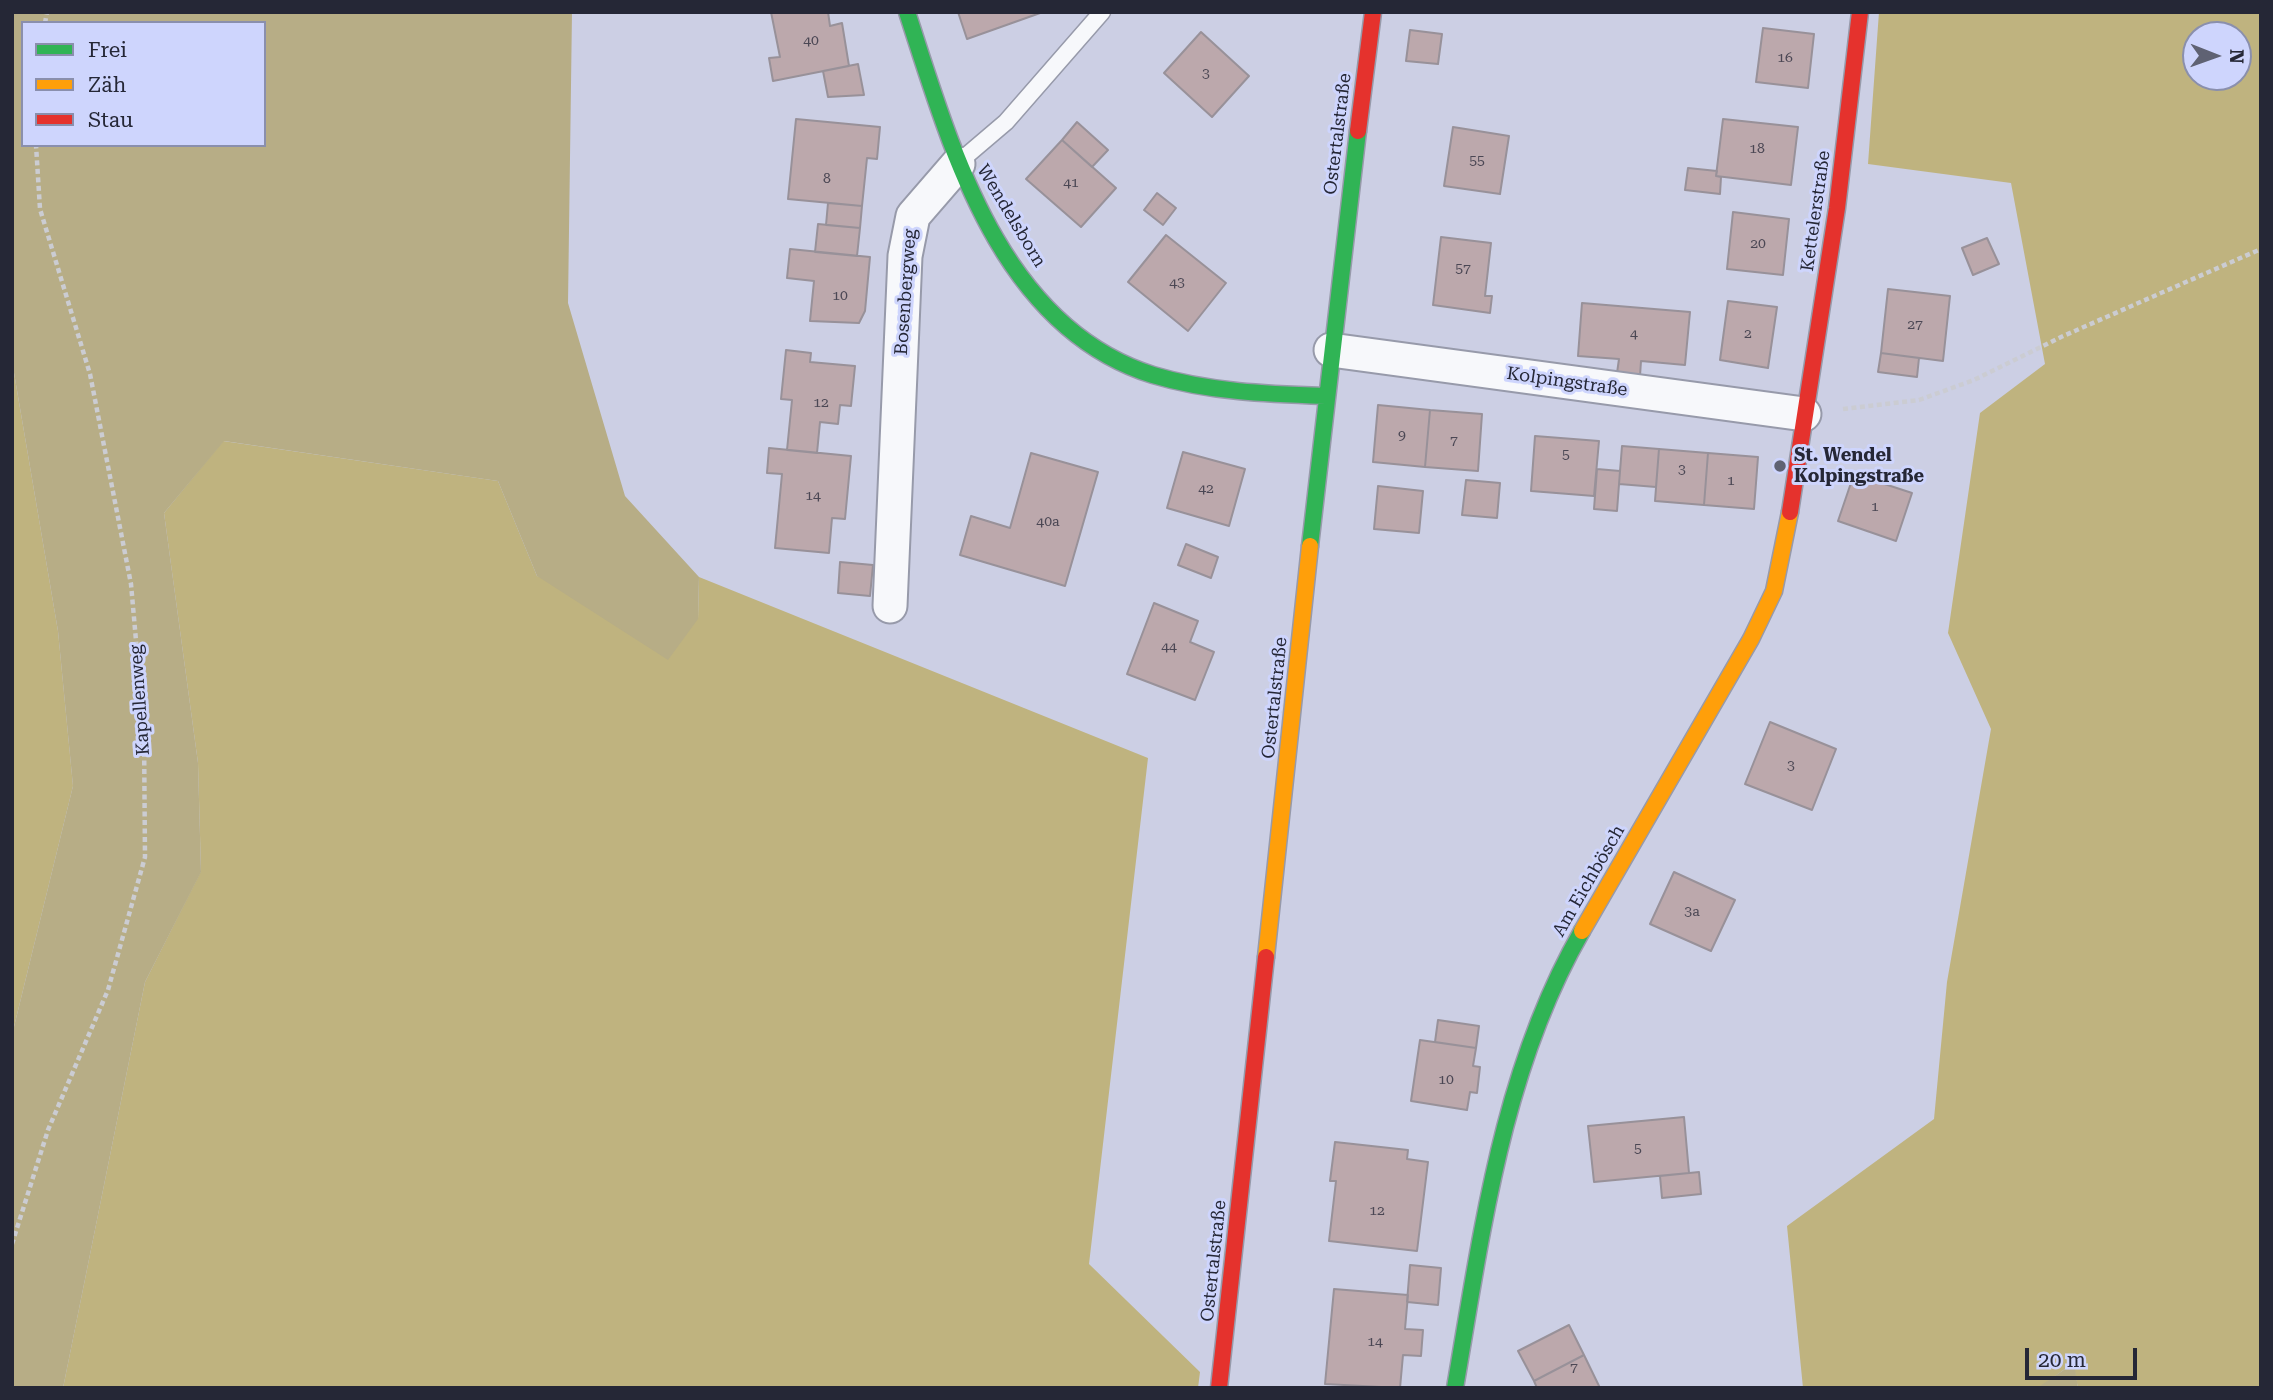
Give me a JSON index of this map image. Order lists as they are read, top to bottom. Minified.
{"streets":{"street":["Ostertalstraße","Kettelerstraße","Wendelsborn","Bosenbergweg","Kolpingstraße","Am Eichbösch"],"path":["Kapellenweg"]},"crossings":[["Ostertalstraße","Wendelsborn"],["Ostertalstraße","Kolpingstraße"],["Kettelerstraße","Kolpingstraße"],["Kettelerstraße","Am Eichbösch"],["Wendelsborn","Bosenbergweg"],["Kolpingstraße","Am Eichbösch"]],"places":["St. Wendel Kolpingstraße"],"house_numbers":["40","16","3","18","55","8","41","20","57","43","10","27","4","2","12","9","7","5","3","1","42","14","1","40a","44","3","3a","10","5","12","14","7"],"legend":["Frei","Zäh","Stau"],"scale_bar":"20 m","north":"right"}
